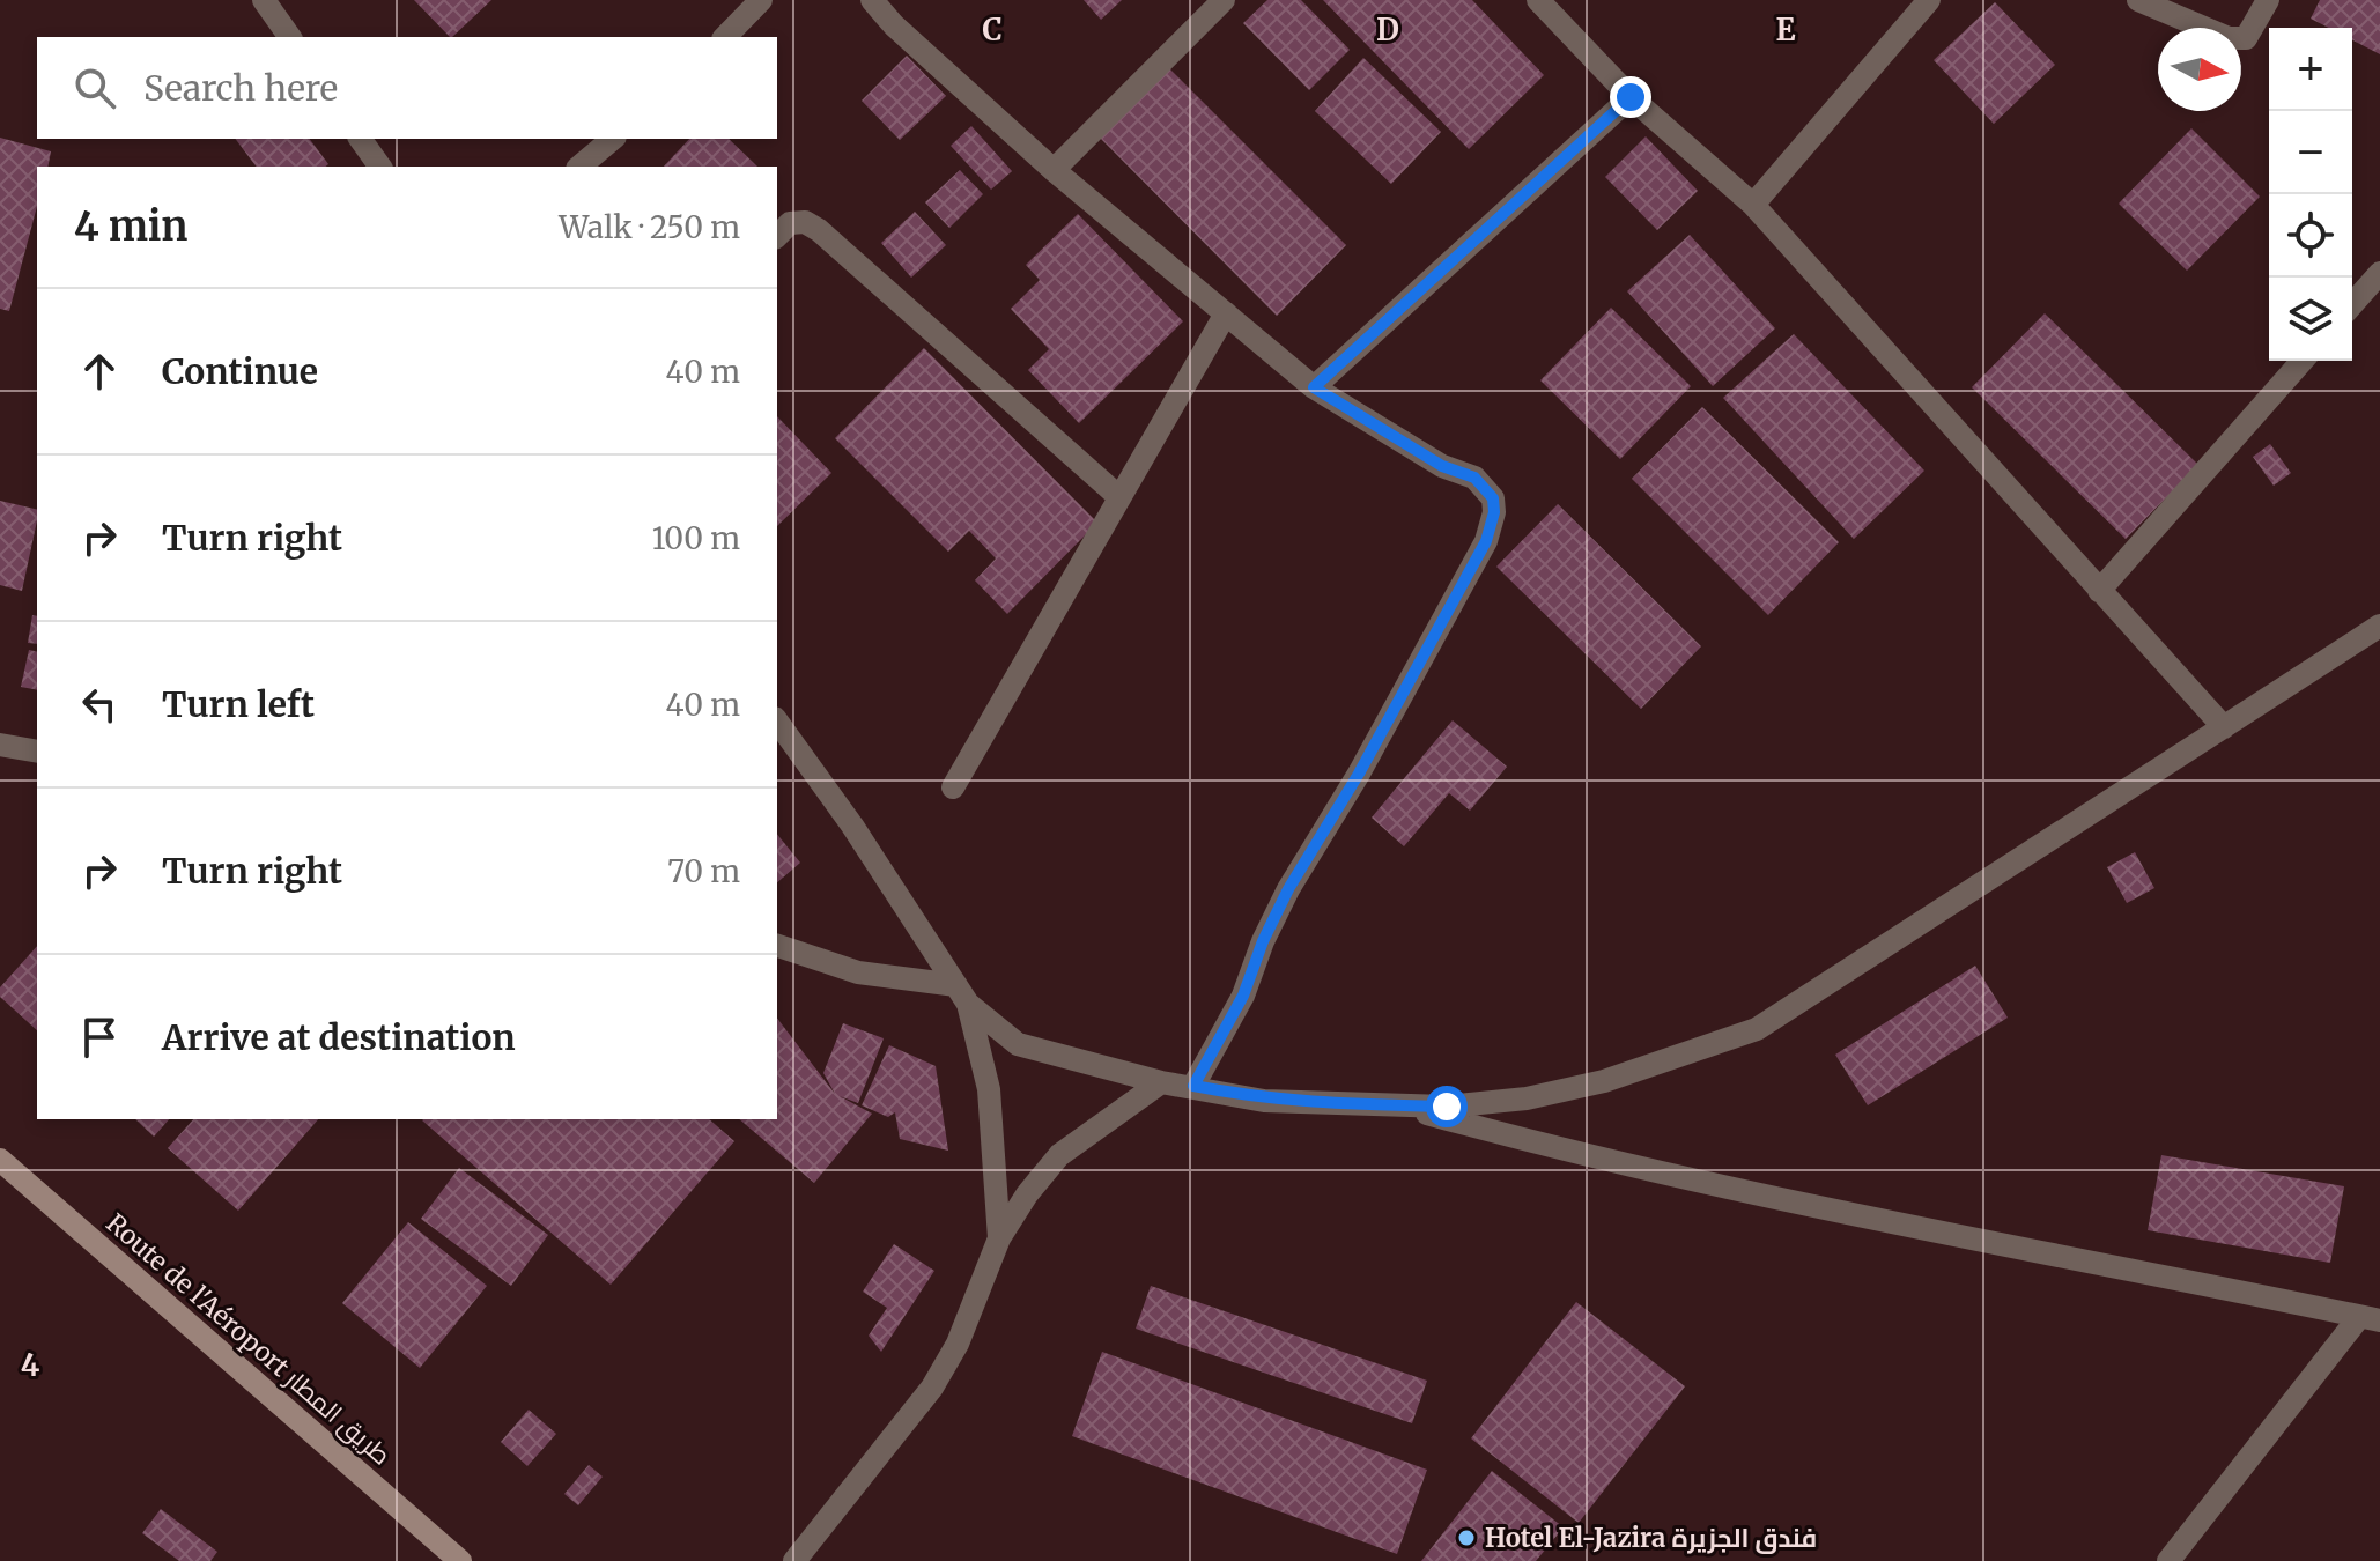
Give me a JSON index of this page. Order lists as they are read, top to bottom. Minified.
{"streets":{"street":["Route de l'Aéroport طريق المطار"]},"places":["Hotel El-Jazira فندق الجزيرة"],"north":"right","page":{"map_buttons":["+","−"],"search":"Search here","heading":["4 min","Walk · 250 m"],"list":[["Continue","40 m"],["Turn right","100 m"],["Turn left","40 m"],["Turn right","70 m"],"Arrive at destination"]},"grid":{"columns":["C","D","E"],"rows":["4"]}}
